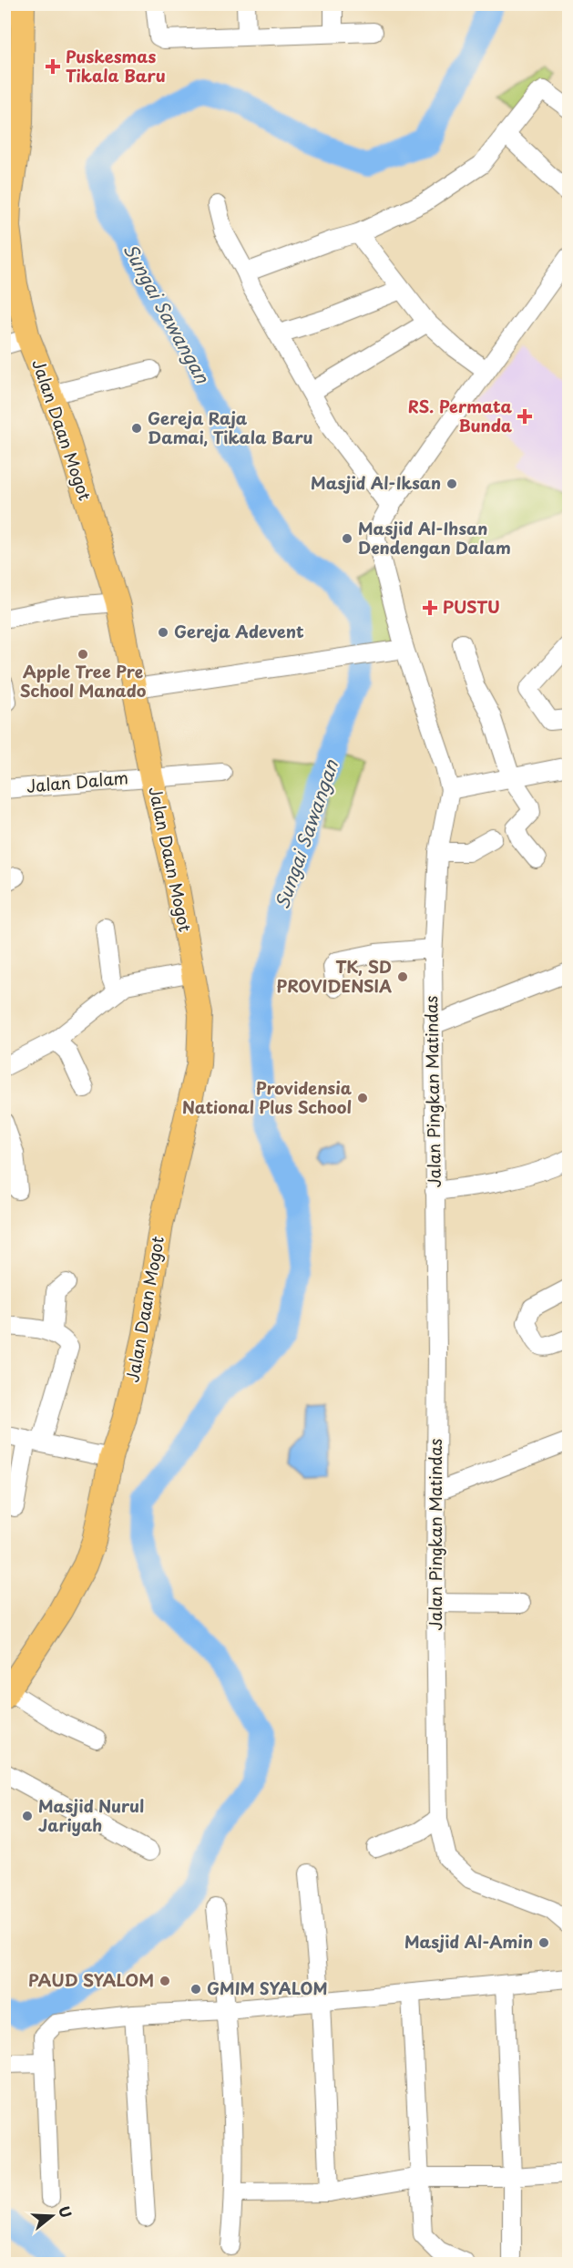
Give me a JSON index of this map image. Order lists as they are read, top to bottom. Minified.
{"streets":{"main road":["Jalan Daan Mogot"],"street":["Jalan Dalam","Jalan Pingkan Matindas"]},"crossings":[["Jalan Daan Mogot","Jalan Dalam"]],"water":["Sungai Sawangan"],"places":{"health":["Puskesmas Tikala Baru","RS. Permata Bunda","PUSTU"],"other":["Gereja Raja Damai, Tikala Baru","Masjid Al-Iksan","Masjid Al-Ihsan Dendengan Dalam","Gereja Adevent","Apple Tree Pre School Manado","TK, SD PROVIDENSIA","Providensia National Plus School","Masjid Nurul Jariyah","Masjid Al-Amin","PAUD SYALOM","GMIM SYALOM"]},"north":"right"}
